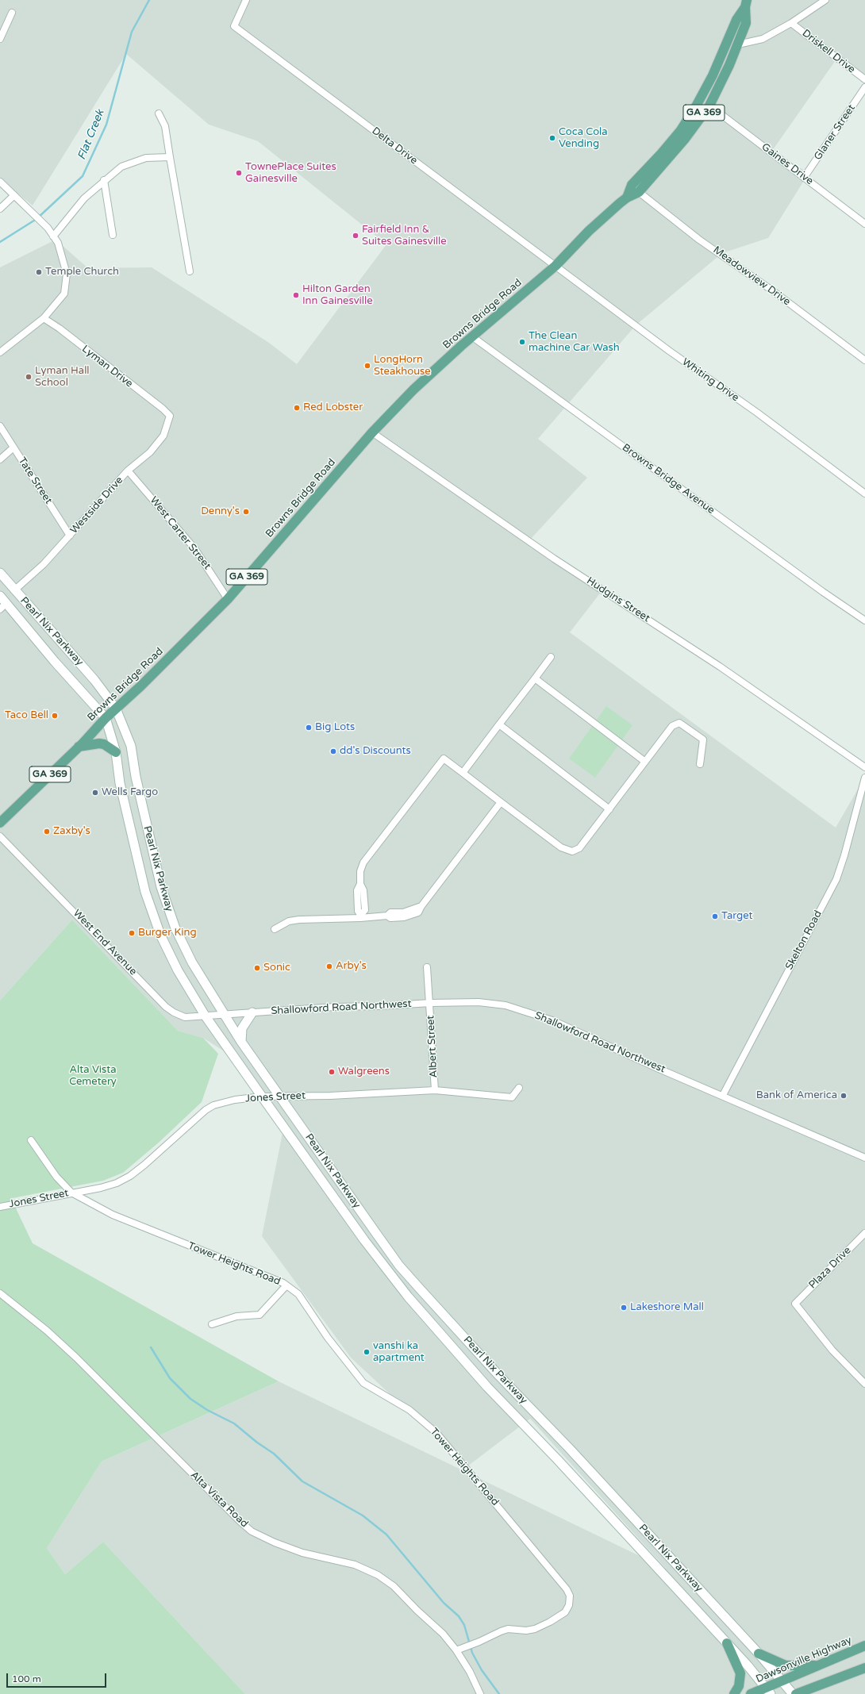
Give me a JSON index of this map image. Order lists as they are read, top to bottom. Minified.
{"streets":{"main road":["GA 369","Browns Bridge Road","Pearl Nix Parkway","Dawsonville Highway"],"street":["Driskell Drive","Glaner Street","Delta Drive","Gaines Drive","Meadowview Drive","Lyman Drive","Whiting Drive","Browns Bridge Avenue","Tate Street","Westside Drive","West Carter Street","Hudgins Street","Skelton Road","West End Avenue","Shallowford Road Northwest","Albert Street","Jones Street","Tower Heights Road","Plaza Drive","Alta Vista Road"]},"crossings":[["Glaner Street","Gaines Drive"],["Delta Drive","Browns Bridge Road"],["Delta Drive","Whiting Drive"],["Gaines Drive","Browns Bridge Road"],["Meadowview Drive","Browns Bridge Road"],["Browns Bridge Road","Whiting Drive"],["Browns Bridge Road","Browns Bridge Avenue"],["Browns Bridge Road","West Carter Street"],["Browns Bridge Road","Hudgins Street"],["Browns Bridge Road","Pearl Nix Parkway"],["Lyman Drive","Westside Drive"],["Tate Street","Westside Drive"],["Westside Drive","West Carter Street"],["Westside Drive","Pearl Nix Parkway"],["Pearl Nix Parkway","West End Avenue"],["Pearl Nix Parkway","Shallowford Road Northwest"],["Pearl Nix Parkway","Jones Street"],["Pearl Nix Parkway","Dawsonville Highway"],["Skelton Road","Shallowford Road Northwest"],["West End Avenue","Shallowford Road Northwest"],["Shallowford Road Northwest","Albert Street"],["Albert Street","Jones Street"],["Jones Street","Tower Heights Road"],["Tower Heights Road","Alta Vista Road"]],"water":["Flat Creek"],"parks":["Alta Vista Cemetery"],"places":["Coca Cola Vending","TownePlace Suites Gainesville","Fairfield Inn & Suites Gainesville","Temple Church","Hilton Garden Inn Gainesville","The Clean machine Car Wash","LongHorn Steakhouse","Lyman Hall School","Red Lobster","Denny's","Taco Bell","Big Lots","dd's Discounts","Wells Fargo","Zaxby's","Target","Burger King","Arby's","Sonic","Walgreens","Bank of America","Lakeshore Mall","vanshi ka apartment"],"scale_bar":"100 m"}
